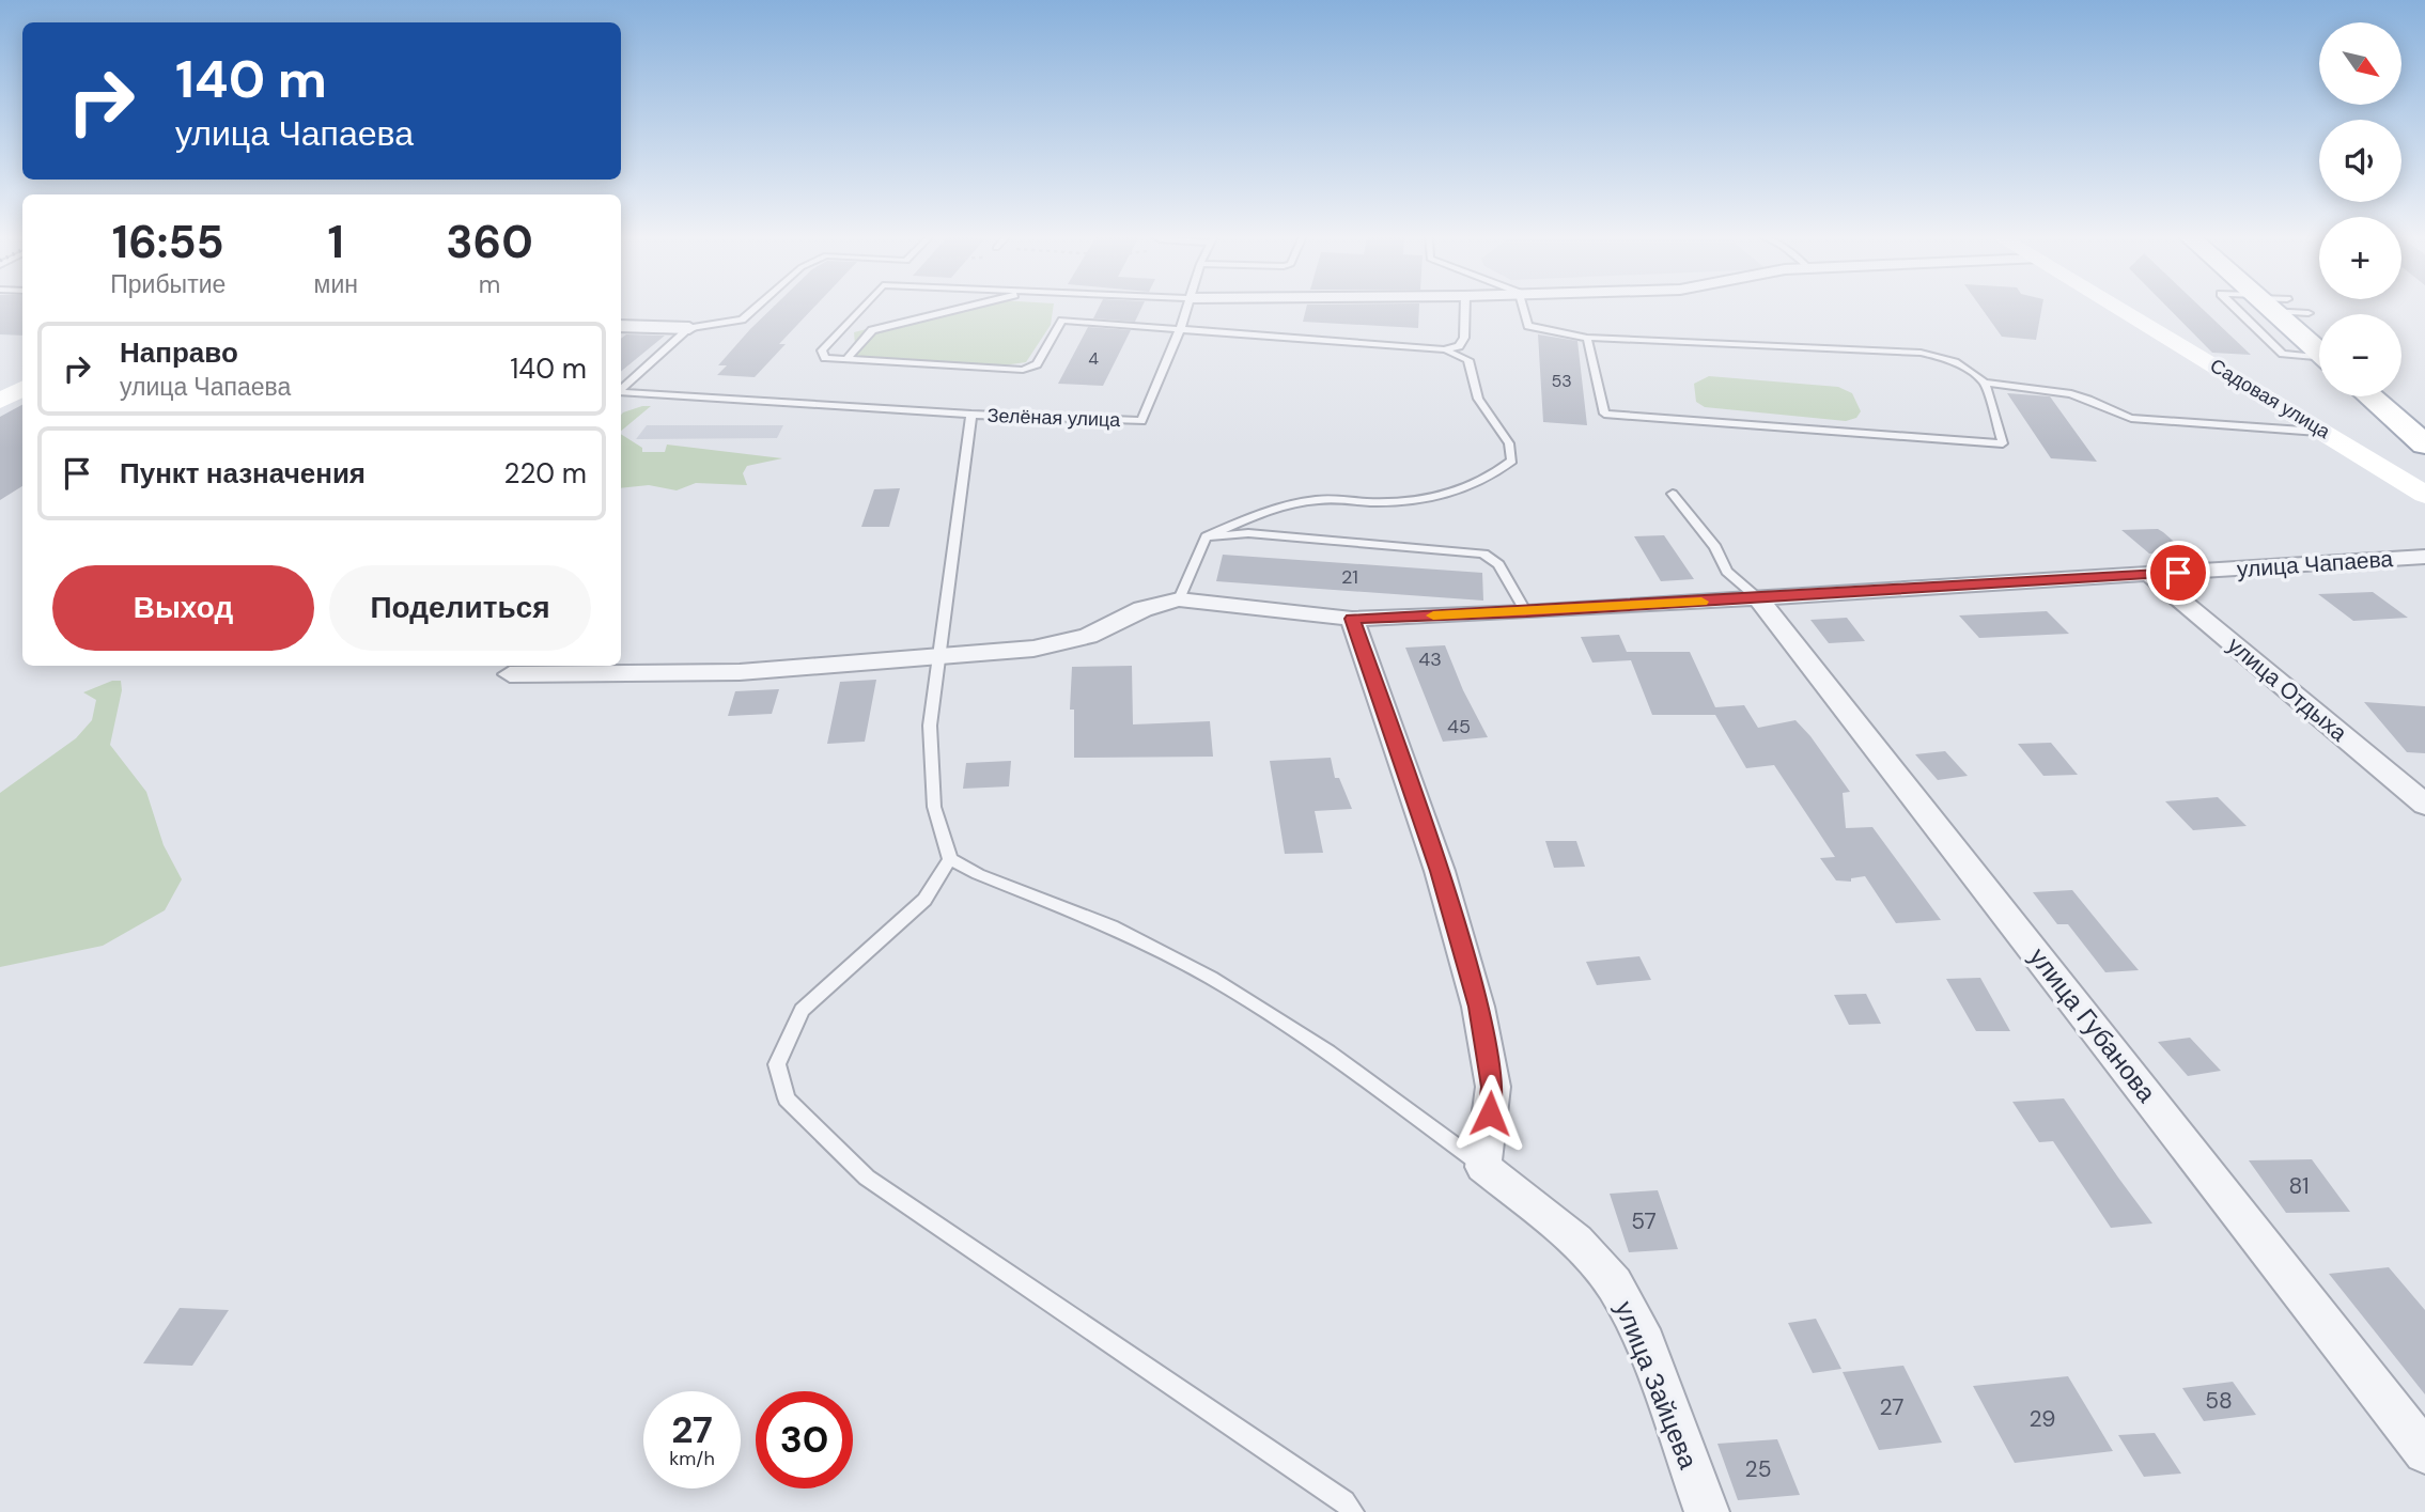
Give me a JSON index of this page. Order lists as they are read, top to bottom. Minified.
{"streets":{"street":["Садовая улица","улица Чапаева","улица Отдыха","улица Губанова","улица Зайцева"],"lane":["Зелёная улица"]},"crossings":[["улица Чапаева","улица Отдыха"],["улица Чапаева","улица Губанова"]],"house_numbers":["4","53","21","43","45","81","57","58","27","29","25"],"north":"bottom right","page":{"map_buttons":["+","−"],"turn":["140 m","улица Чапаева"],"eta":["16:55","Прибытие","1","мин","360","m"],"list":[{"name":"Направо","note":"улица Чапаева","value":"140 m"},{"name":"Пункт назначения","value":"220 m"}],"buttons":["Выход","Поделиться"],"speed":"27 km/h","limit":"30"}}
